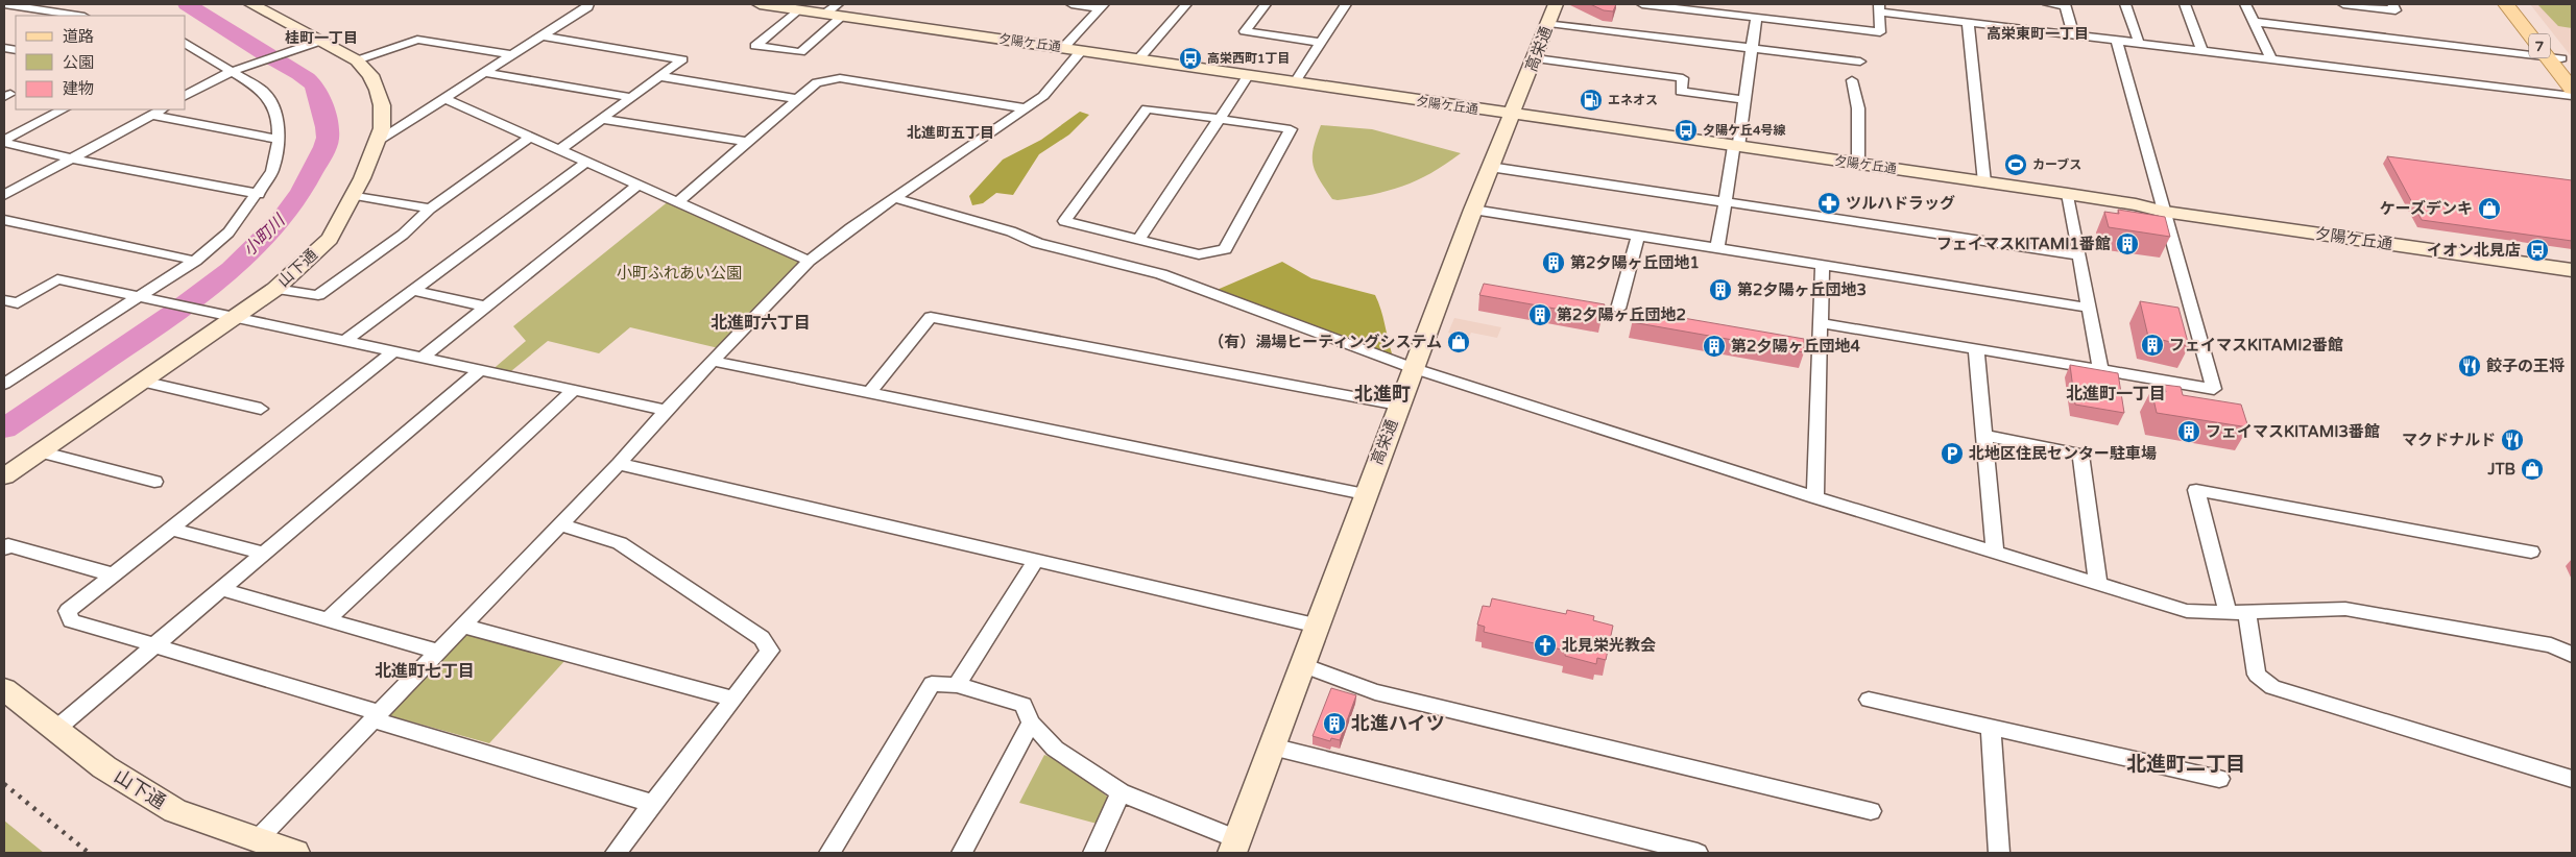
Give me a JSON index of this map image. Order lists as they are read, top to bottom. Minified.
{"streets":{"main road":["7"],"street":["夕陽ケ丘通","高栄通","山下通"]},"crossings":[["夕陽ケ丘通","高栄通"]],"districts":["高栄東町一丁目","桂町一丁目","北進町五丁目","北進町六丁目","北進町","北進町一丁目","北進町七丁目","北進町二丁目"],"water":["小町川"],"parks":["小町ふれあい公園"],"places":{"bus stop":["高栄西町1丁目","夕陽ケ丘4号線","イオン北見店"],"fuel station":["エネオス"],"sports":["カーブス"],"pharmacy":["ツルハドラッグ"],"shop":["ケーズデンキ","（有）湯場ヒーティングシステム","JTB"],"building":["フェイマスKITAMI1番館","第2夕陽ヶ丘団地1","第2夕陽ヶ丘団地3","第2夕陽ヶ丘団地2","フェイマスKITAMI2番館","第2夕陽ヶ丘団地4","フェイマスKITAMI3番館","北進ハイツ"],"restaurant":["餃子の王将","マクドナルド"],"parking":["北地区住民センター駐車場"],"church":["北見栄光教会"]},"legend":["道路","公園","建物"]}
